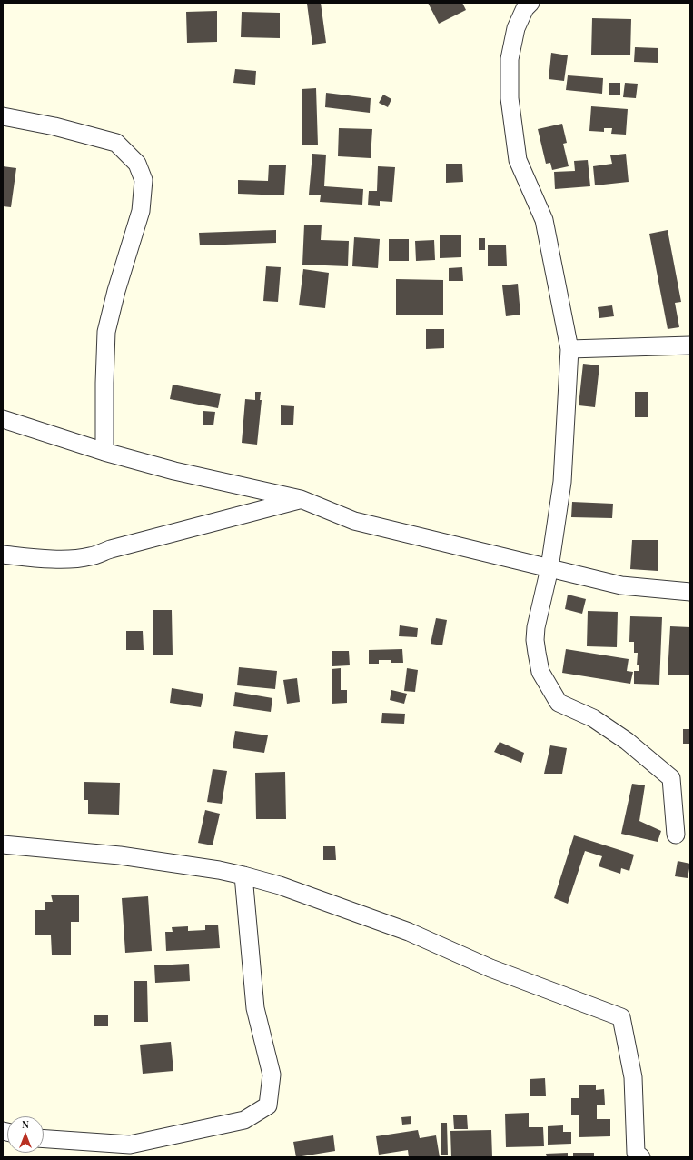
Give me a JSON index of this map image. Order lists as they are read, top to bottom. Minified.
{"north":"top"}
